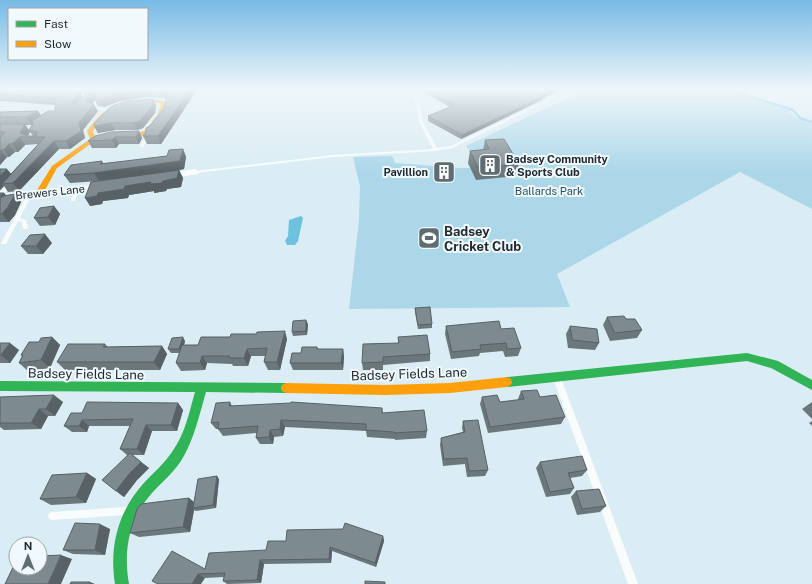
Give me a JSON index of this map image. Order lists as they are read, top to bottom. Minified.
{"streets":{"street":["Brewers Lane","Badsey Fields Lane"]},"parks":["Ballards Park"],"places":{"building":["Badsey Community & Sports Club","Pavillion"],"sports":["Badsey Cricket Club"]},"legend":["Fast","Slow"],"north":"top"}
